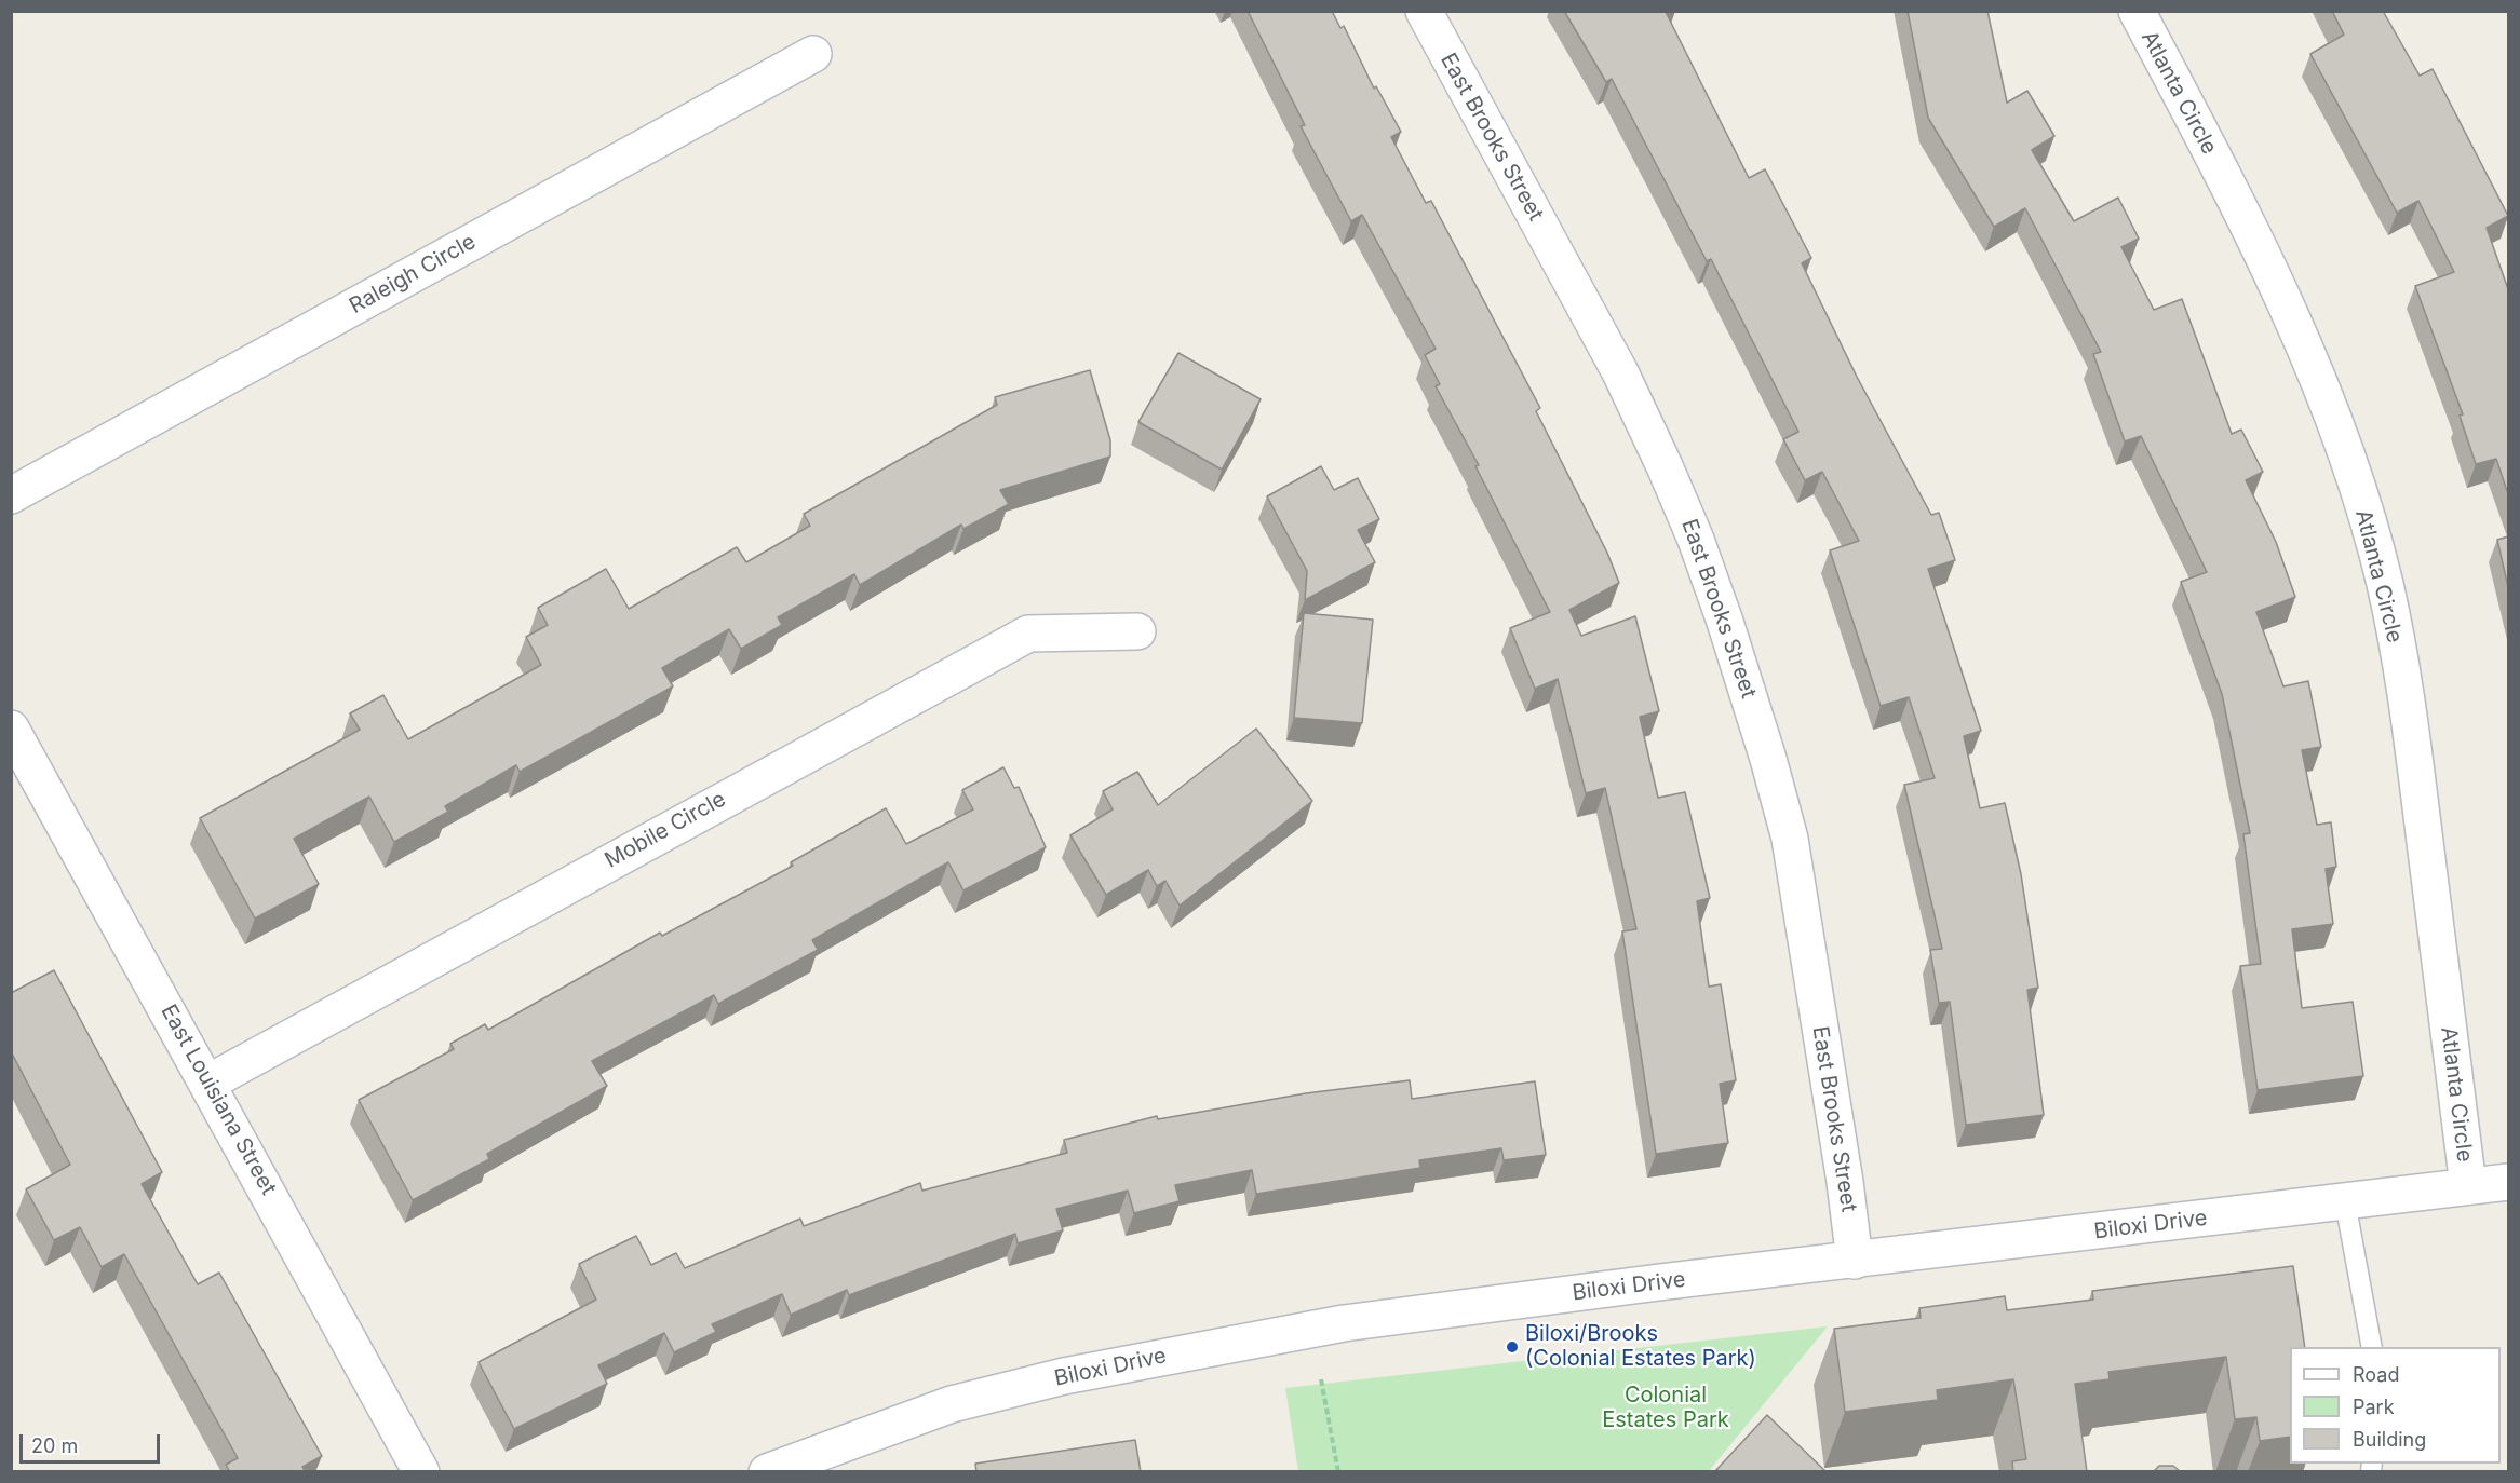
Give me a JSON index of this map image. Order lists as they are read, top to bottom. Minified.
{"streets":{"street":["Atlanta Circle","East Brooks Street","Raleigh Circle","Mobile Circle","East Louisiana Street","Biloxi Drive"]},"crossings":[["Atlanta Circle","Biloxi Drive"],["East Brooks Street","Biloxi Drive"],["Mobile Circle","East Louisiana Street"]],"parks":["Colonial Estates Park"],"places":["Biloxi/Brooks (Colonial Estates Park)"],"legend":["Road","Park","Building"],"scale_bar":"20 m"}
